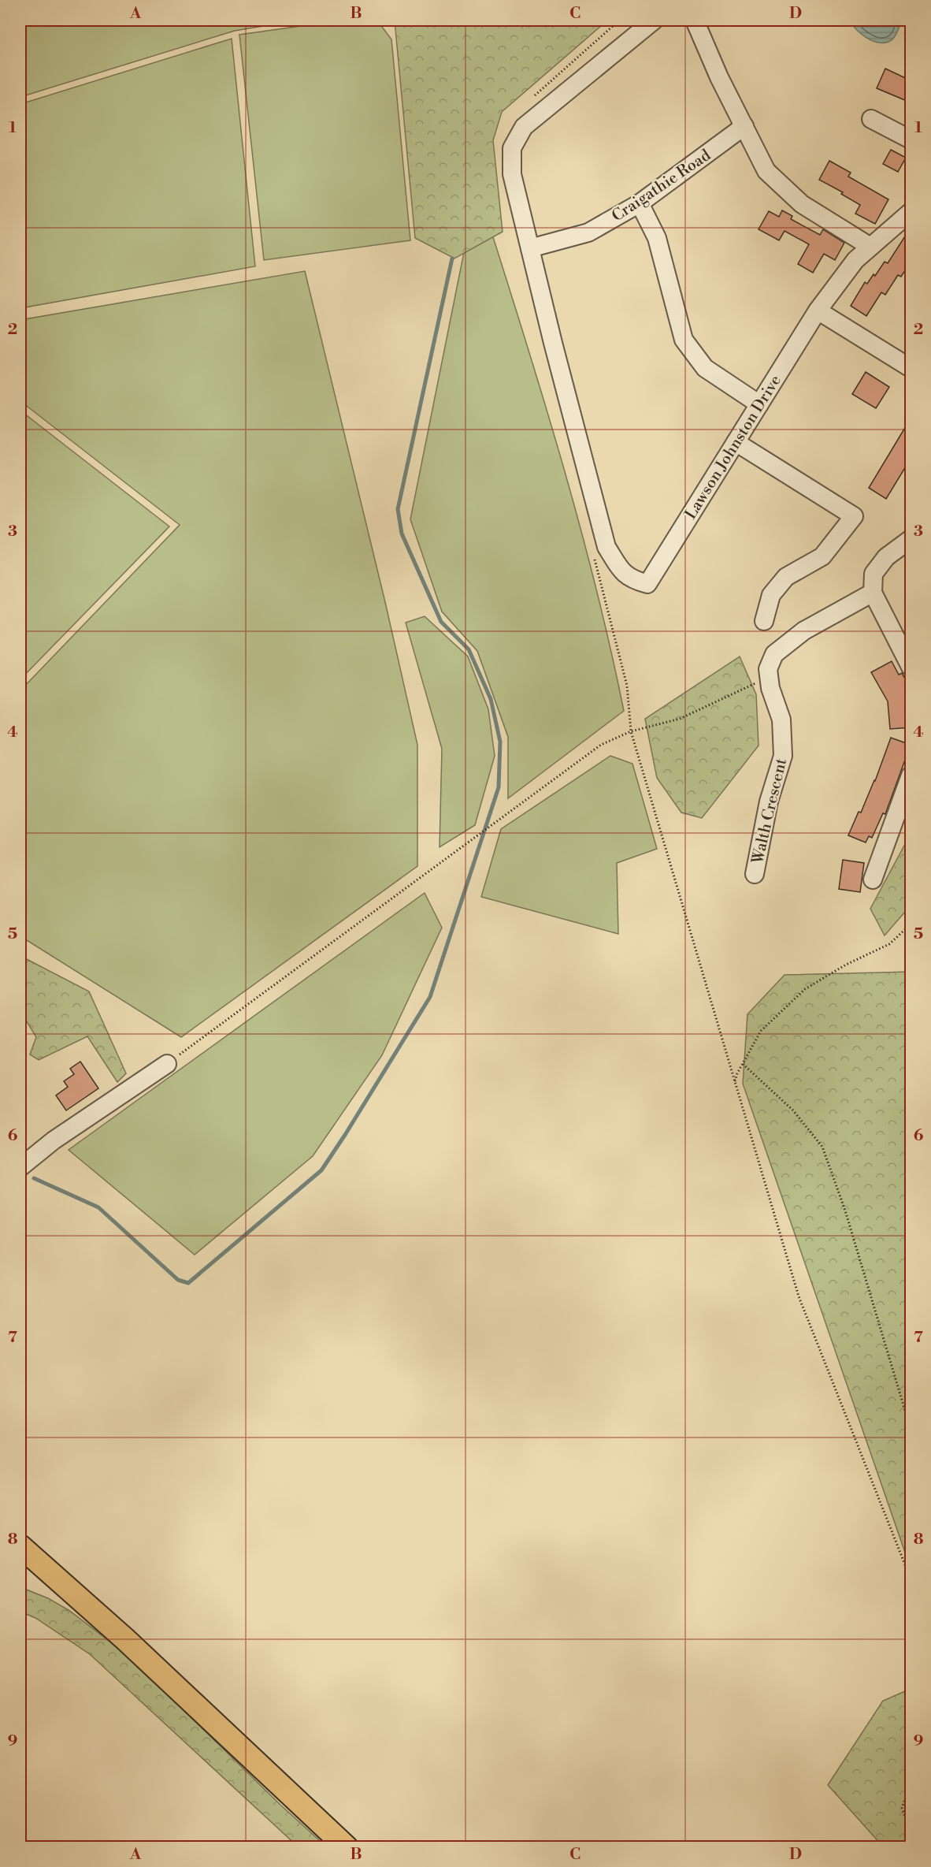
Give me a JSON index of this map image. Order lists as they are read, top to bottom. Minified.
{"streets":{"street":["Craigathie Road","Lawson Johnston Drive","Walth Crescent"]},"crossings":[["Craigathie Road","Lawson Johnston Drive"]],"grid":{"columns":["A","B","C","D"],"rows":["1","2","3","4","5","6","7","8","9"]}}
